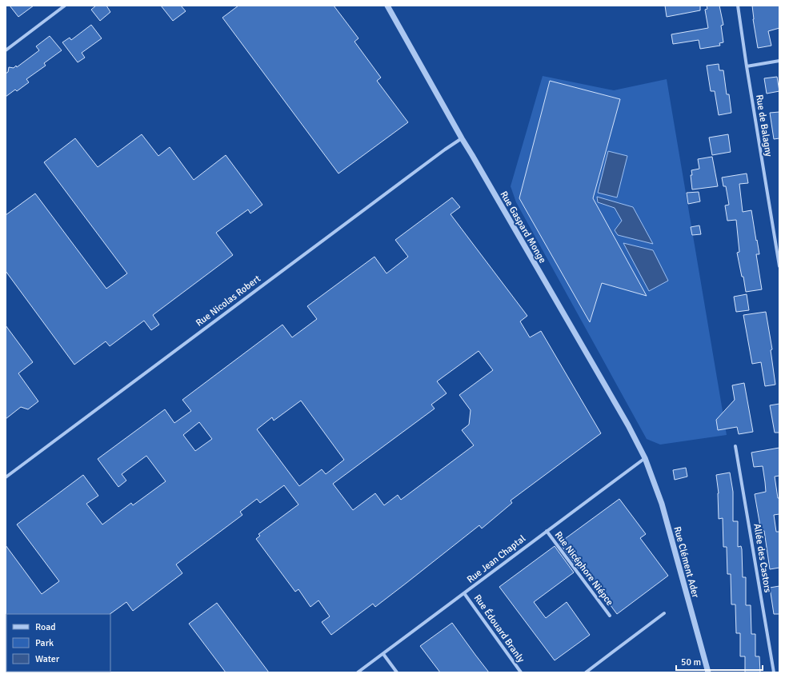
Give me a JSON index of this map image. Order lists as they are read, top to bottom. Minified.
{"streets":{"street":["Rue de Balagny","Rue Gaspard Monge","Rue Nicolas Robert","Allée des Castors","Rue Jean Chaptal","Rue Clément Ader","Rue Nicéphore Niépce","Rue Édouard Branly"]},"crossings":[["Rue Gaspard Monge","Rue Nicolas Robert"],["Rue Gaspard Monge","Rue Jean Chaptal"],["Rue Gaspard Monge","Rue Clément Ader"],["Rue Jean Chaptal","Rue Clément Ader"],["Rue Jean Chaptal","Rue Nicéphore Niépce"],["Rue Jean Chaptal","Rue Édouard Branly"]],"legend":["Road","Park","Water"],"scale_bar":"50 m"}
